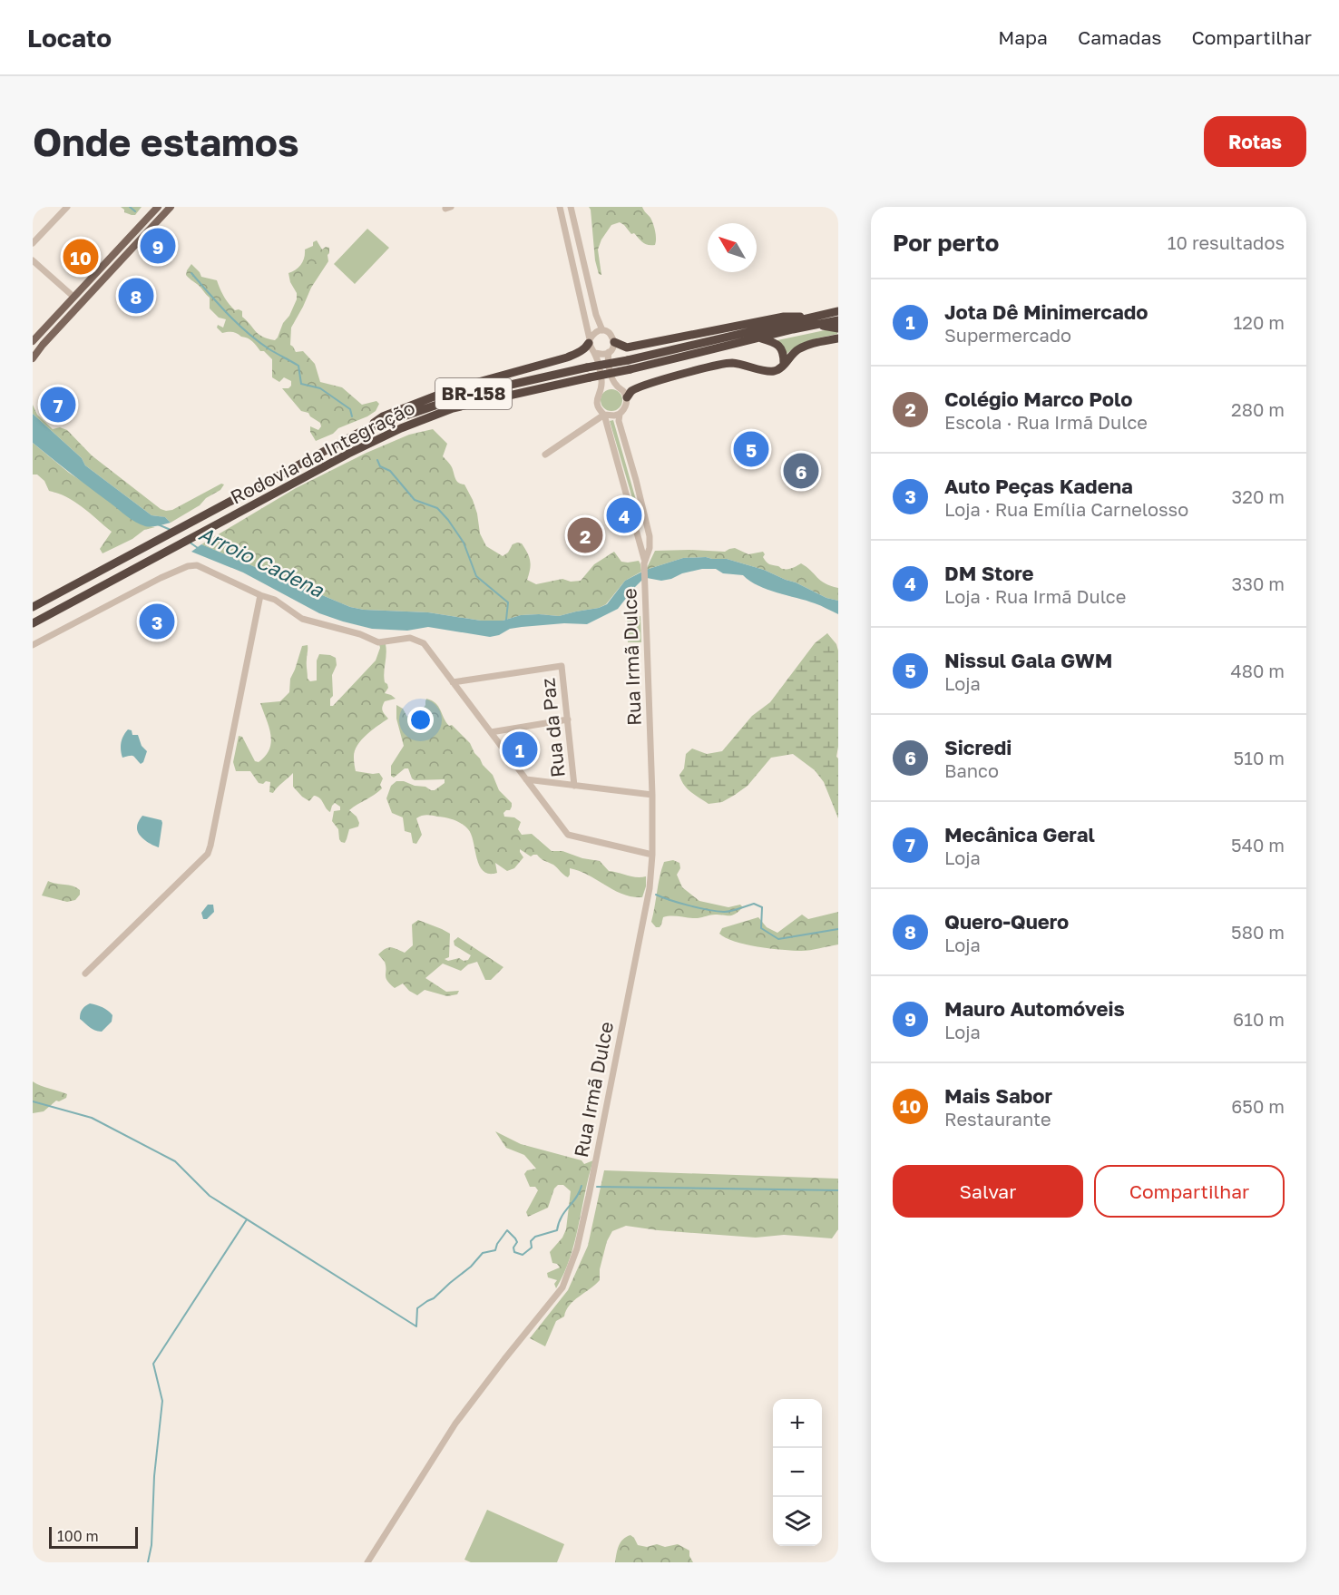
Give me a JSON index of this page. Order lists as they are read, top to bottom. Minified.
{"streets":{"highway":["BR-158","Rodovia da Integração"],"street":["Rua Irmã Dulce","Rua da Paz"]},"water":["Arroio Cadena"],"scale_bar":"100 m","north":"top left","page":{"header":"Locato","nav":["Mapa","Camadas","Compartilhar"],"buttons":["Rotas",["Salvar","Compartilhar"]],"title":"Onde estamos","heading":["Por perto","10 resultados"],"pins":["9","10","8","7","5","6","4","2","3","1"],"list":[{"mark":"1","name":"Jota Dê Minimercado","note":"Supermercado","value":"120 m"},{"mark":"2","name":"Colégio Marco Polo","note":"Escola · Rua Irmã Dulce","value":"280 m"},{"mark":"3","name":"Auto Peças Kadena","note":"Loja · Rua Emília Carnelosso","value":"320 m"},{"mark":"4","name":"DM Store","note":"Loja · Rua Irmã Dulce","value":"330 m"},{"mark":"5","name":"Nissul Gala GWM","note":"Loja","value":"480 m"},{"mark":"6","name":"Sicredi","note":"Banco","value":"510 m"},{"mark":"7","name":"Mecânica Geral","note":"Loja","value":"540 m"},{"mark":"8","name":"Quero-Quero","note":"Loja","value":"580 m"},{"mark":"9","name":"Mauro Automóveis","note":"Loja","value":"610 m"},{"mark":"10","name":"Mais Sabor","note":"Restaurante","value":"650 m"}],"map_buttons":["+","−"],"scale":"100 m"}}
